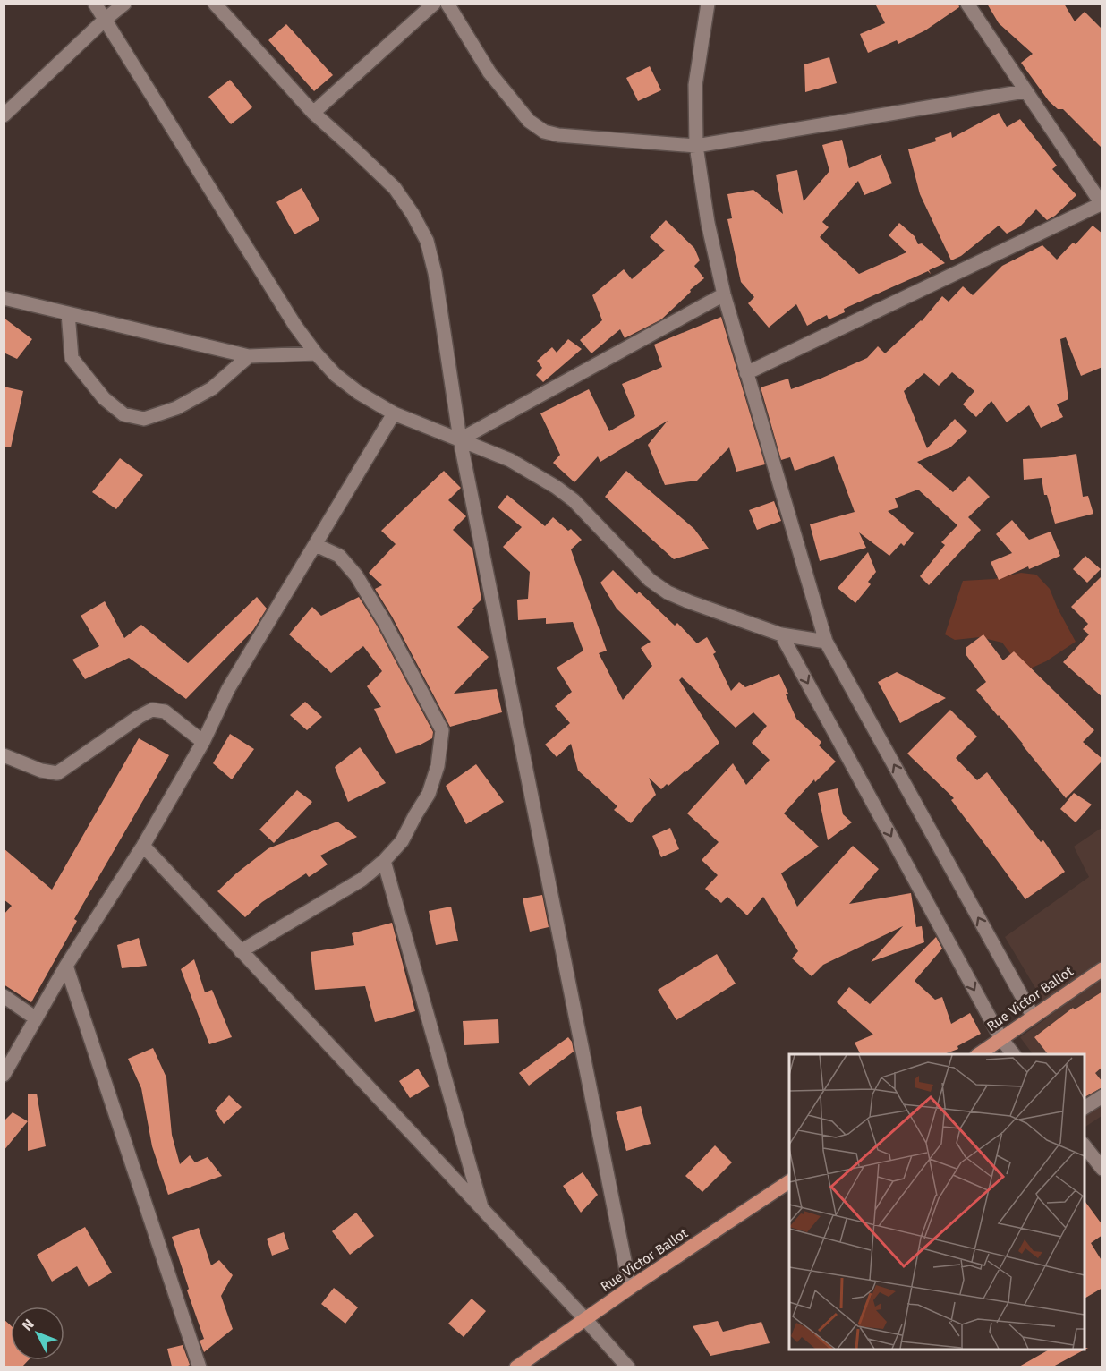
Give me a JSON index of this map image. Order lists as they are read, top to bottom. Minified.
{"streets":{"main road":["Rue Victor Ballot"]},"north":"top left"}
